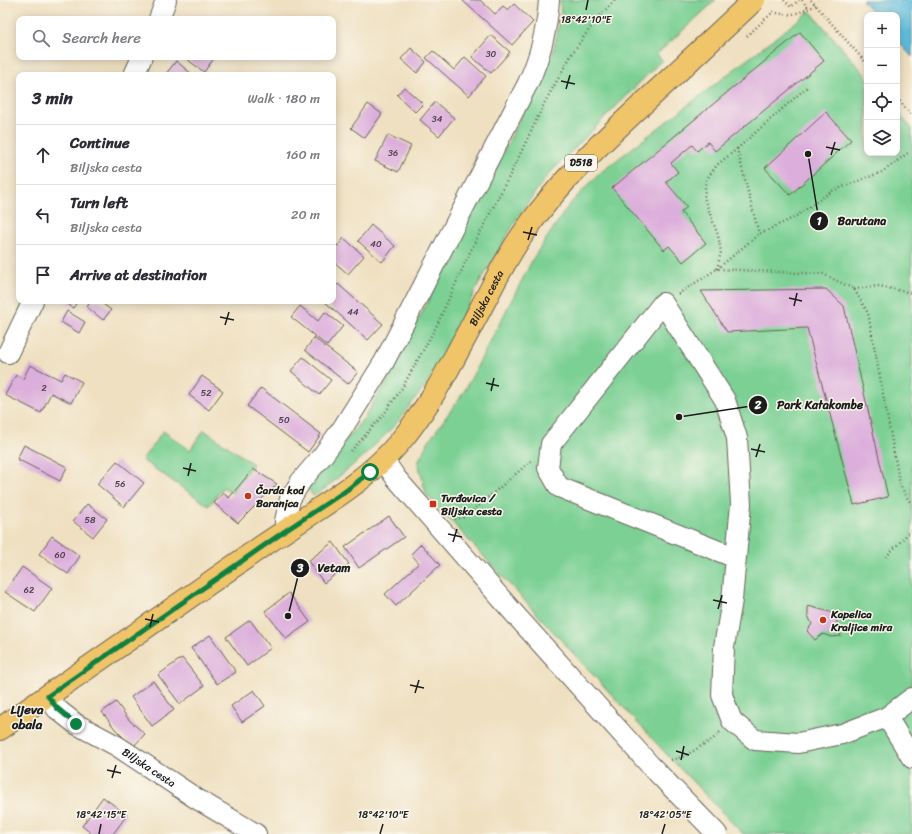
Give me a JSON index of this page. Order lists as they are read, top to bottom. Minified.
{"streets":{"main road":["D518","Biljska cesta"]},"districts":["Lijeva obala"],"places":{"other":["Barutana","Park Katakombe","Čarda kod Baranjca","Vetam","Kapelica Kraljice mira"],"transit":["Tvrđavica / Biljska cesta"]},"house_numbers":["30","34","36","40","44","2","52","50","56","58","60","62"],"page":{"map_buttons":["+","−"],"search":"Search here","heading":["3 min","Walk · 180 m"],"list":[["Continue","Biljska cesta","160 m"],["Turn left","Biljska cesta","20 m"],"Arrive at destination"]},"coordinates":["18°42'10\"E","18°42'15\"E","18°42'05\"E"]}
